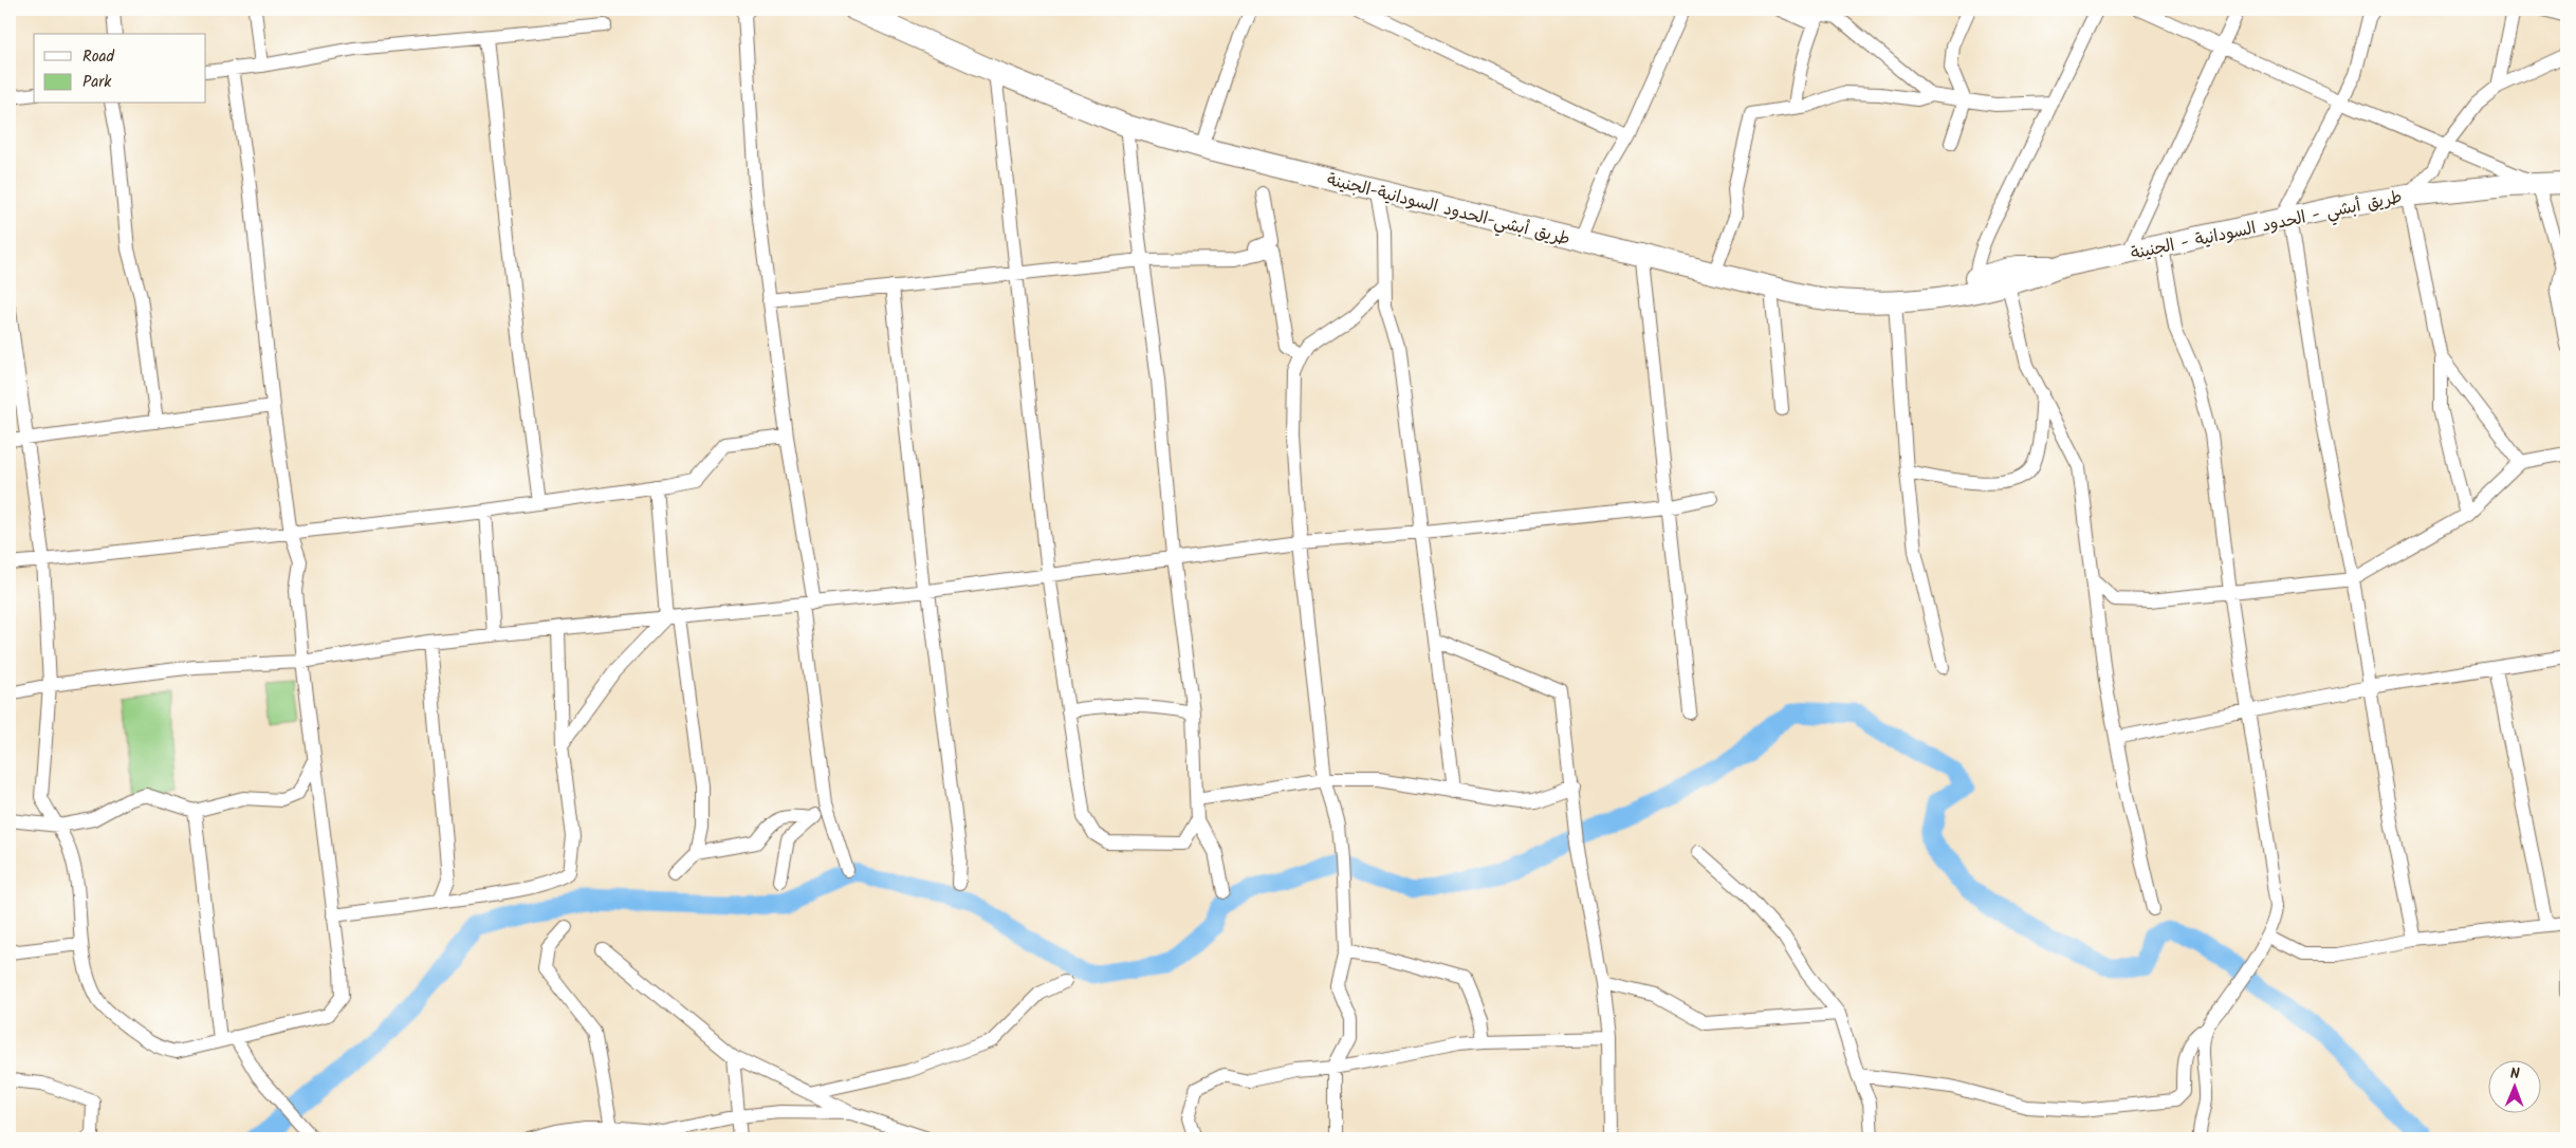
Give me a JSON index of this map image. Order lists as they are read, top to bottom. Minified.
{"streets":{"highway":["طريق أبشي-الحدود السودانية-الجنينة","طريق أبشي - الحدود السودانية - الجنينة"]},"crossings":[["طريق أبشي-الحدود السودانية-الجنينة","طريق أبشي - الحدود السودانية - الجنينة"]],"legend":["Road","Park"],"north":"top"}
